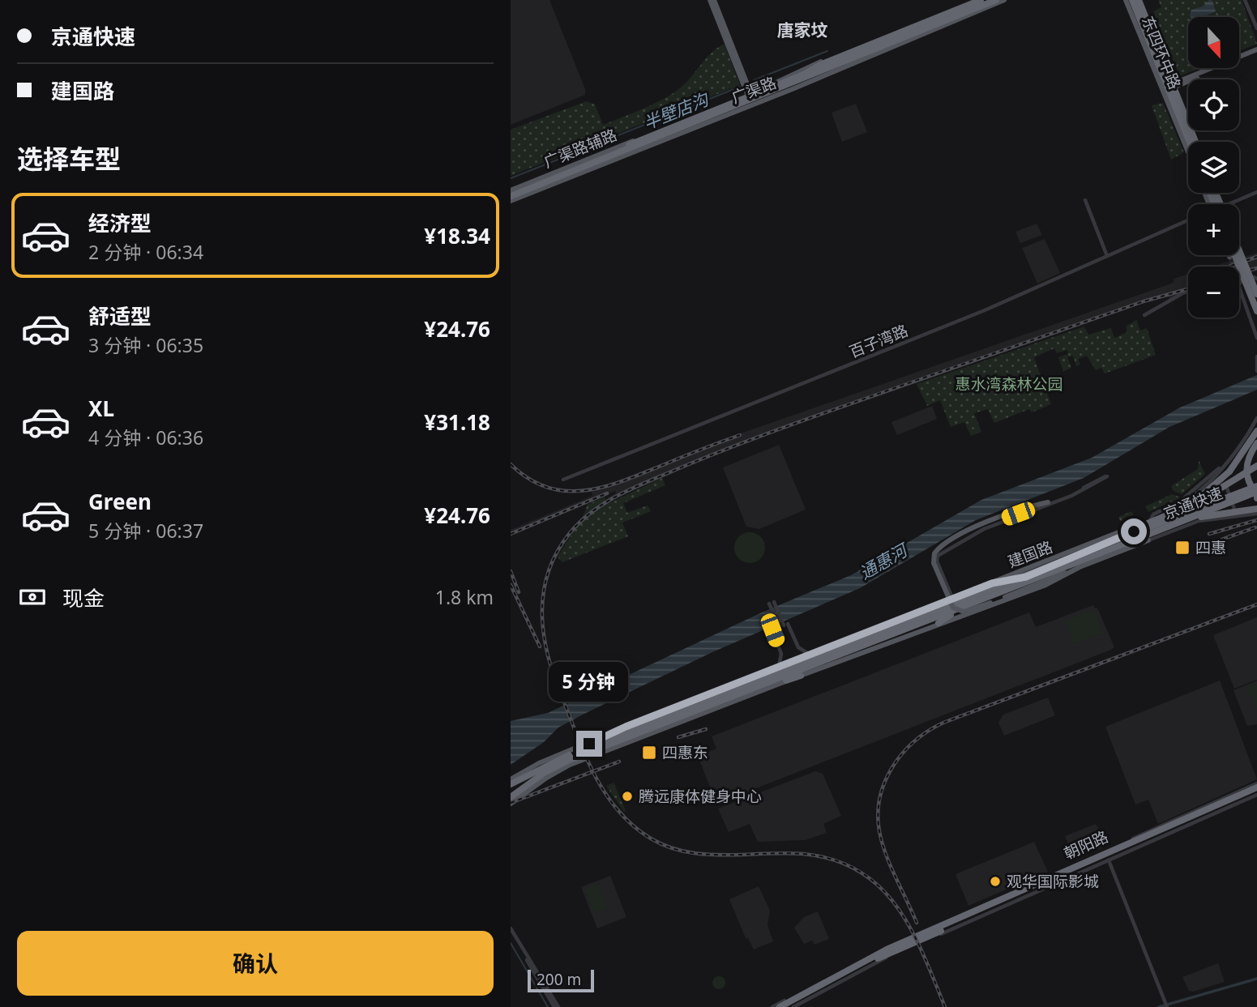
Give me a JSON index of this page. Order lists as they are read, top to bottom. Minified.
{"streets":{"highway":["东四环中路","广渠路","京通快速","朝阳路"],"main road":["广渠路辅路","建国路"],"street":["百子湾路"]},"crossings":[["广渠路","广渠路辅路"],["京通快速","建国路"]],"districts":["唐家坟"],"water":["半壁店沟","通惠河"],"parks":["惠水湾森林公园"],"places":{"transit":["四惠","四惠东"],"other":["腾远康体健身中心","观华国际影城"]},"scale_bar":"200 m","north":"bottom","page":{"banner":["京通快速","建国路"],"map_buttons":["+","−"],"heading":"选择车型","list":[{"name":"经济型","note":"2 分钟 · 06:34","value":"¥18.34"},{"name":"舒适型","note":"3 分钟 · 06:35","value":"¥24.76"},{"name":"XL","note":"4 分钟 · 06:36","value":"¥31.18"},{"name":"Green","note":"5 分钟 · 06:37","value":"¥24.76"}],"pay":["现金","1.8 km"],"bubble":"5 分钟","buttons":"确认","scale":"200 m"}}
